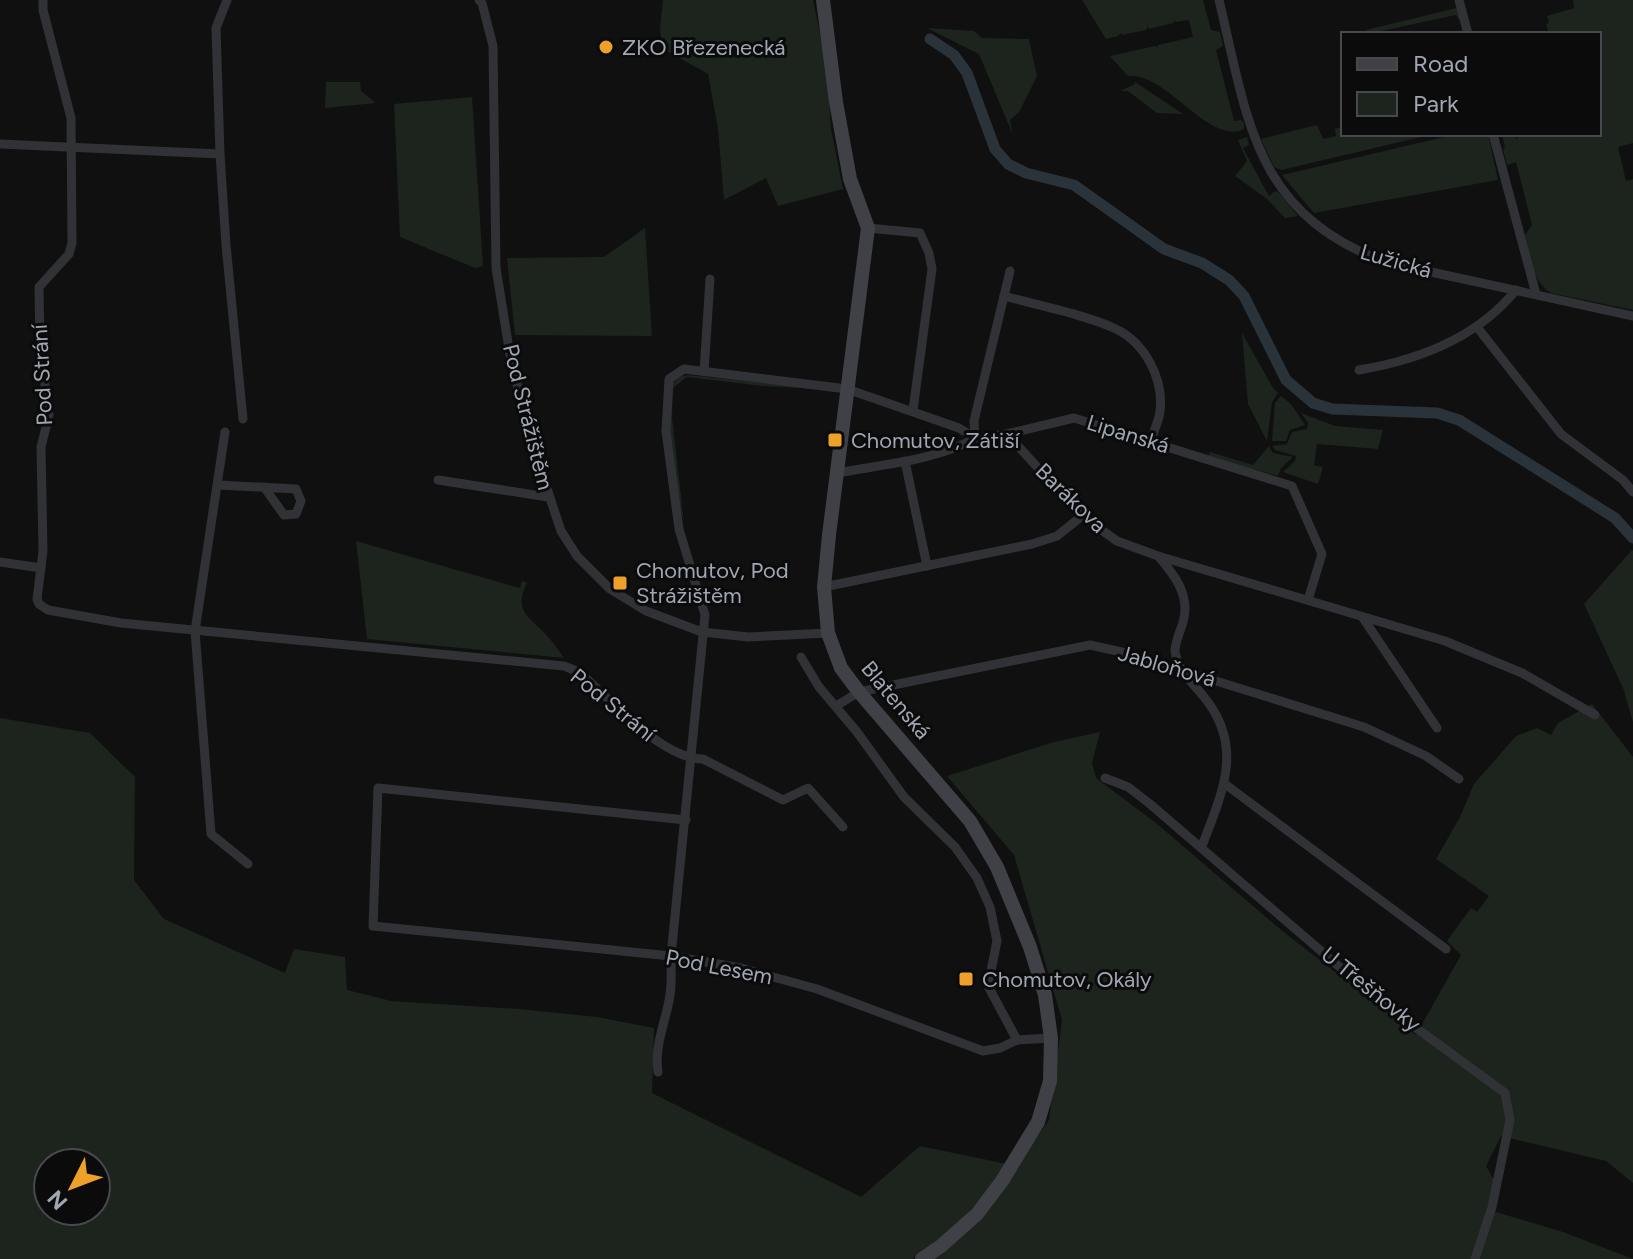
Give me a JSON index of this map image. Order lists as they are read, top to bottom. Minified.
{"streets":{"street":["Lužická","Pod Strání","Pod Strážištěm","Lipanská","Barákova","Jabloňová","Blatenská","Pod Lesem","U Třešňovky"]},"crossings":[["Pod Strážištěm","Blatenská"],["Lipanská","Barákova"],["Lipanská","Blatenská"],["Jabloňová","Blatenská"],["Blatenská","Pod Lesem"]],"places":{"other":["ZKO Březenecká"],"transit":["Chomutov, Zátiší","Chomutov, Pod Strážištěm","Chomutov, Okály"]},"legend":["Road","Park"],"north":"bottom left"}
